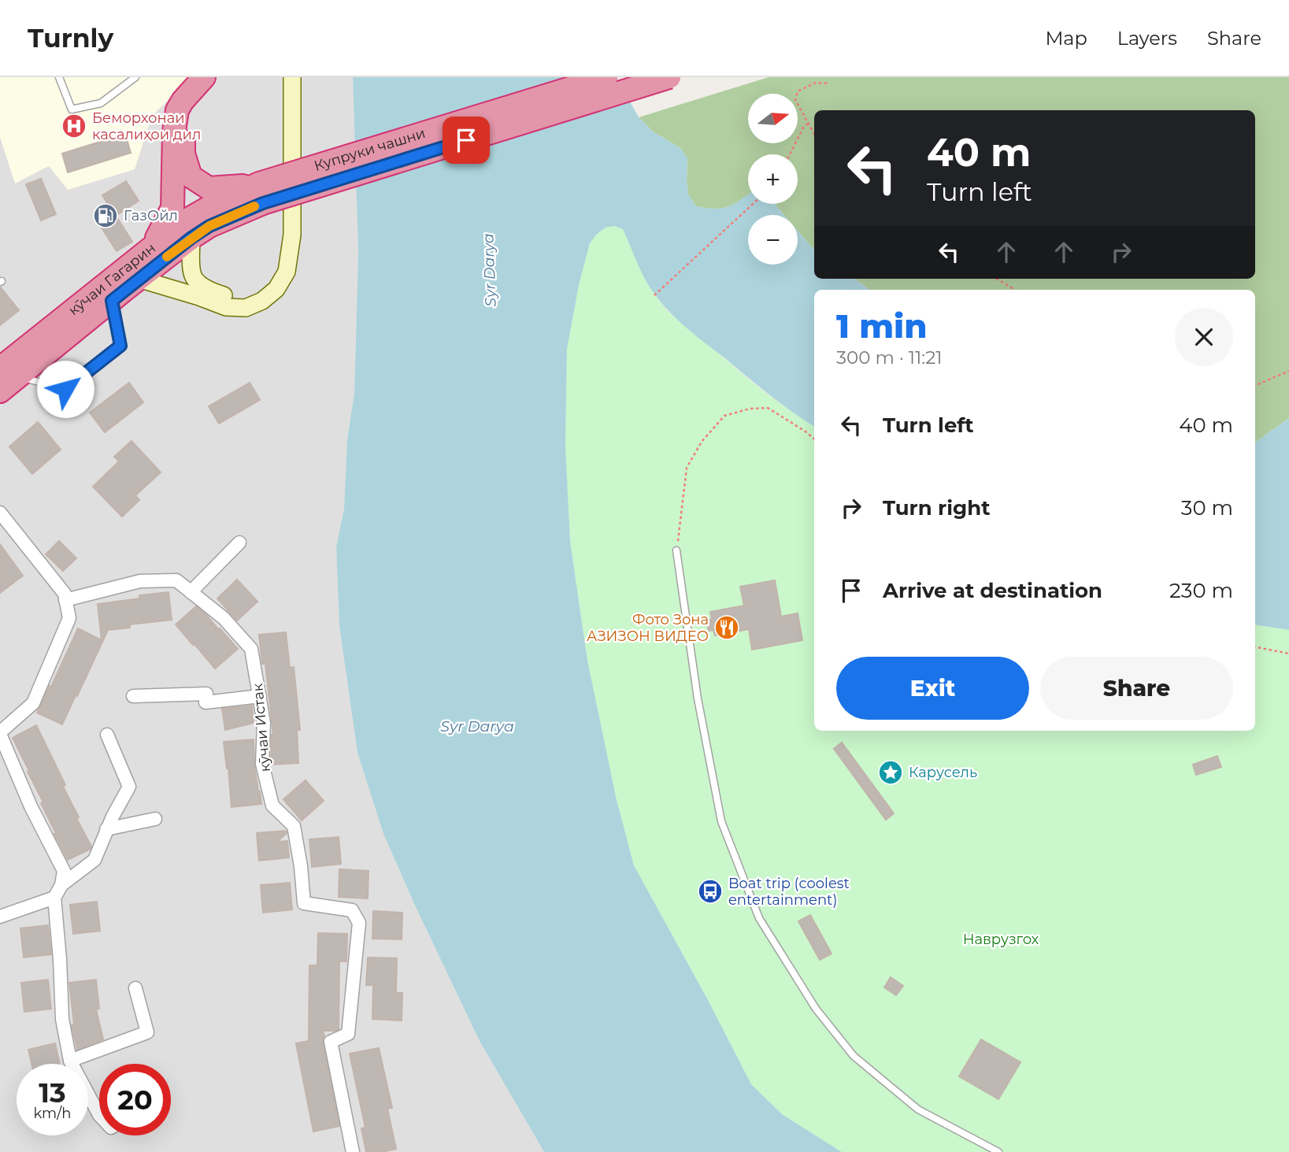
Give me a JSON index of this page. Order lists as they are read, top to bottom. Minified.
{"streets":{"highway":["Купруки чашни","кӯчаи Гагарин"],"street":["кӯчаи Истак"]},"crossings":[["Купруки чашни","кӯчаи Гагарин"]],"water":["Syr Darya"],"parks":["Наврузгох"],"places":{"hospital":["Беморхонаи касалиҳои дил"],"fuel station":["ГазОйл"],"restaurant":["Фото Зона АЗИЗОН ВИДЕО"],"place":["Карусель"],"bus stop":["Boat trip (coolest entertainment)"]},"north":"right","page":{"header":"Turnly","nav":["Map","Layers","Share"],"map_buttons":["+","−"],"turn":["40 m","Turn left"],"heading":["1 min","300 m · 11:21"],"list":[{"name":"Turn left","value":"40 m"},{"name":"Turn right","value":"30 m"},{"name":"Arrive at destination","value":"230 m"}],"buttons":["Exit","Share"],"speed":"13 km/h","limit":"20"}}
